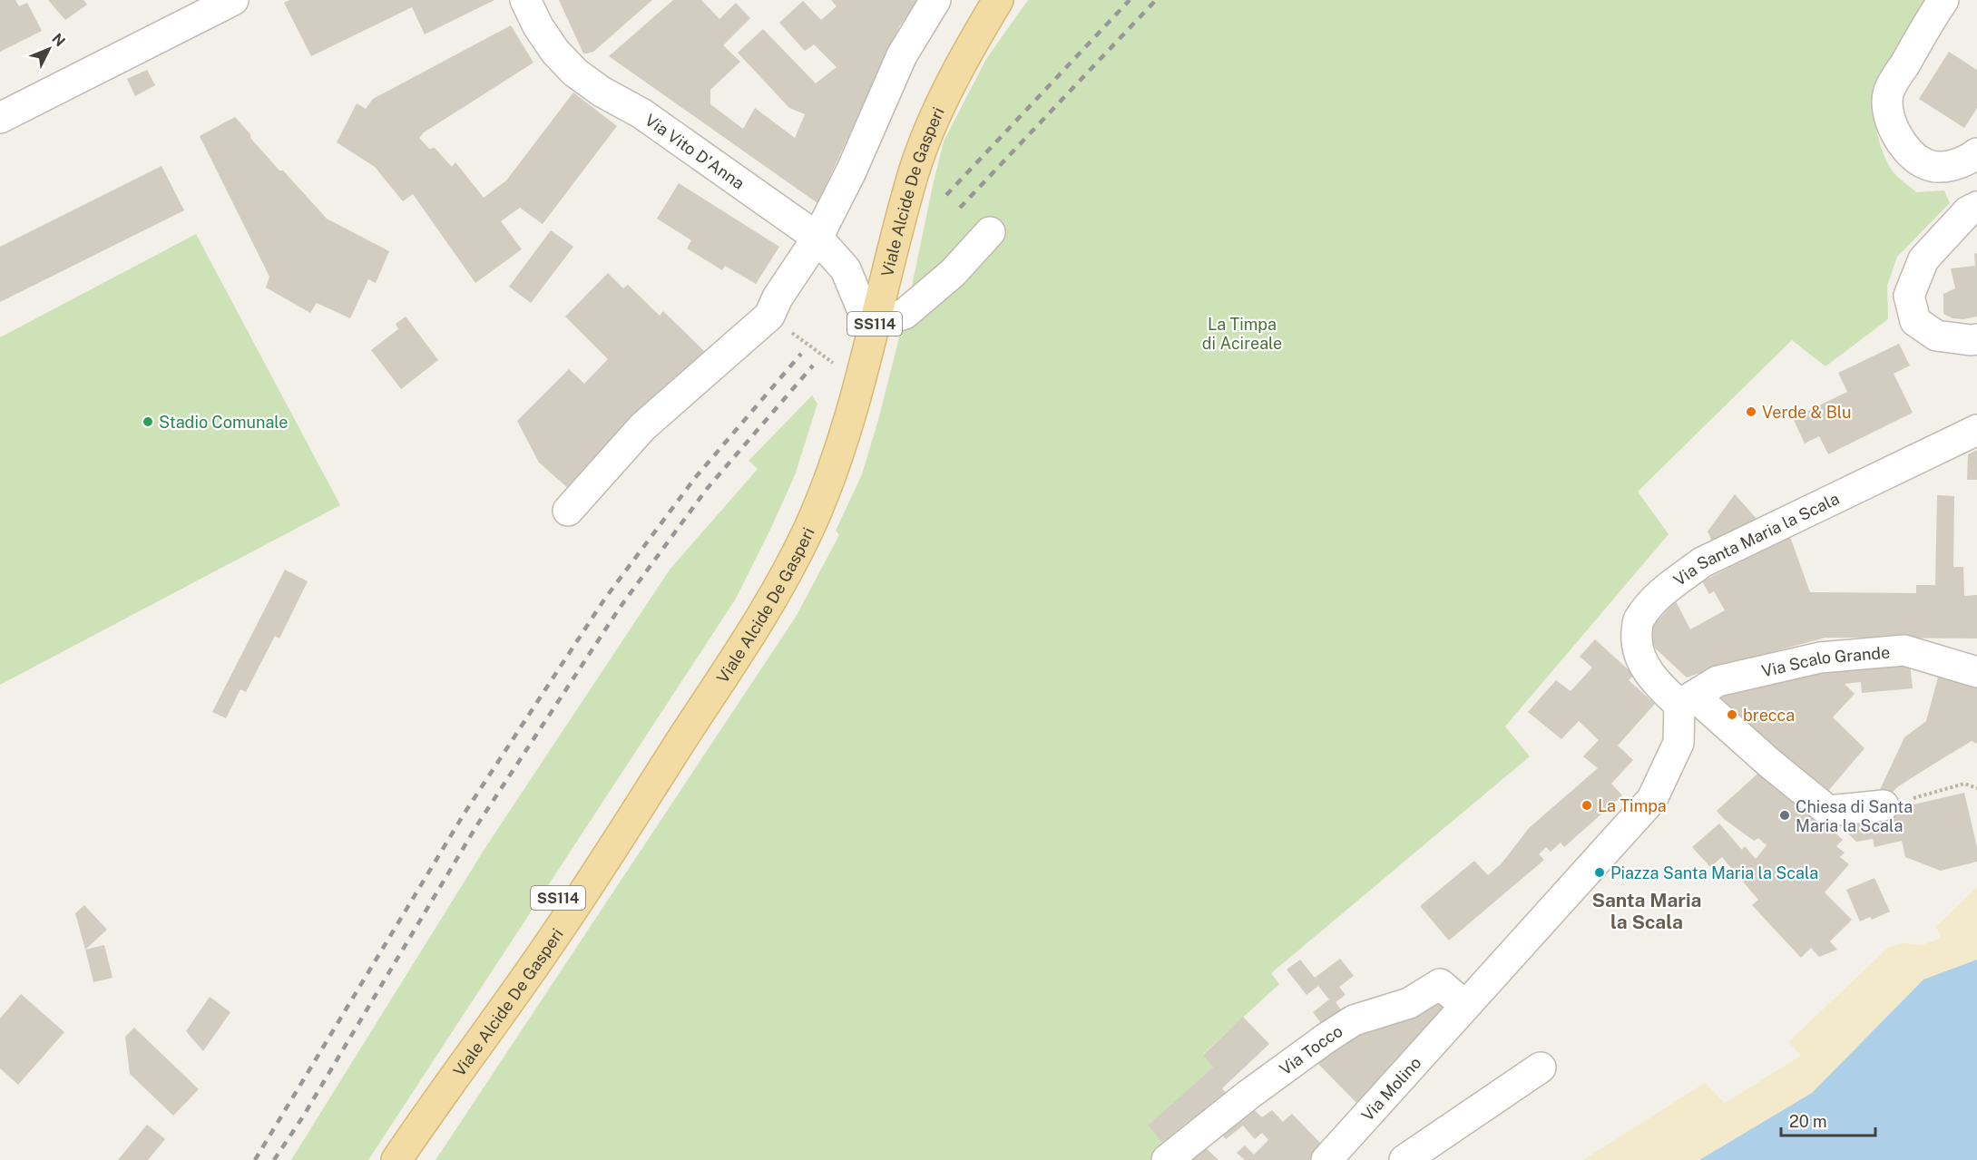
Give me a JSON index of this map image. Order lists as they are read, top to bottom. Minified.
{"streets":{"main road":["Viale Alcide De Gasperi","SS114"],"street":["Via Vito D'Anna","Via Santa Maria la Scala","Via Scalo Grande","Via Tocco","Via Molino"]},"crossings":[["Via Vito D'Anna","Viale Alcide De Gasperi"],["Via Santa Maria la Scala","Via Scalo Grande"],["Via Tocco","Via Molino"]],"districts":["Santa Maria la Scala"],"parks":["La Timpa di Acireale"],"places":["Verde & Blu","Stadio Comunale","brecca","La Timpa","Chiesa di Santa Maria la Scala","Piazza Santa Maria la Scala"],"scale_bar":"20 m","north":"top right"}
